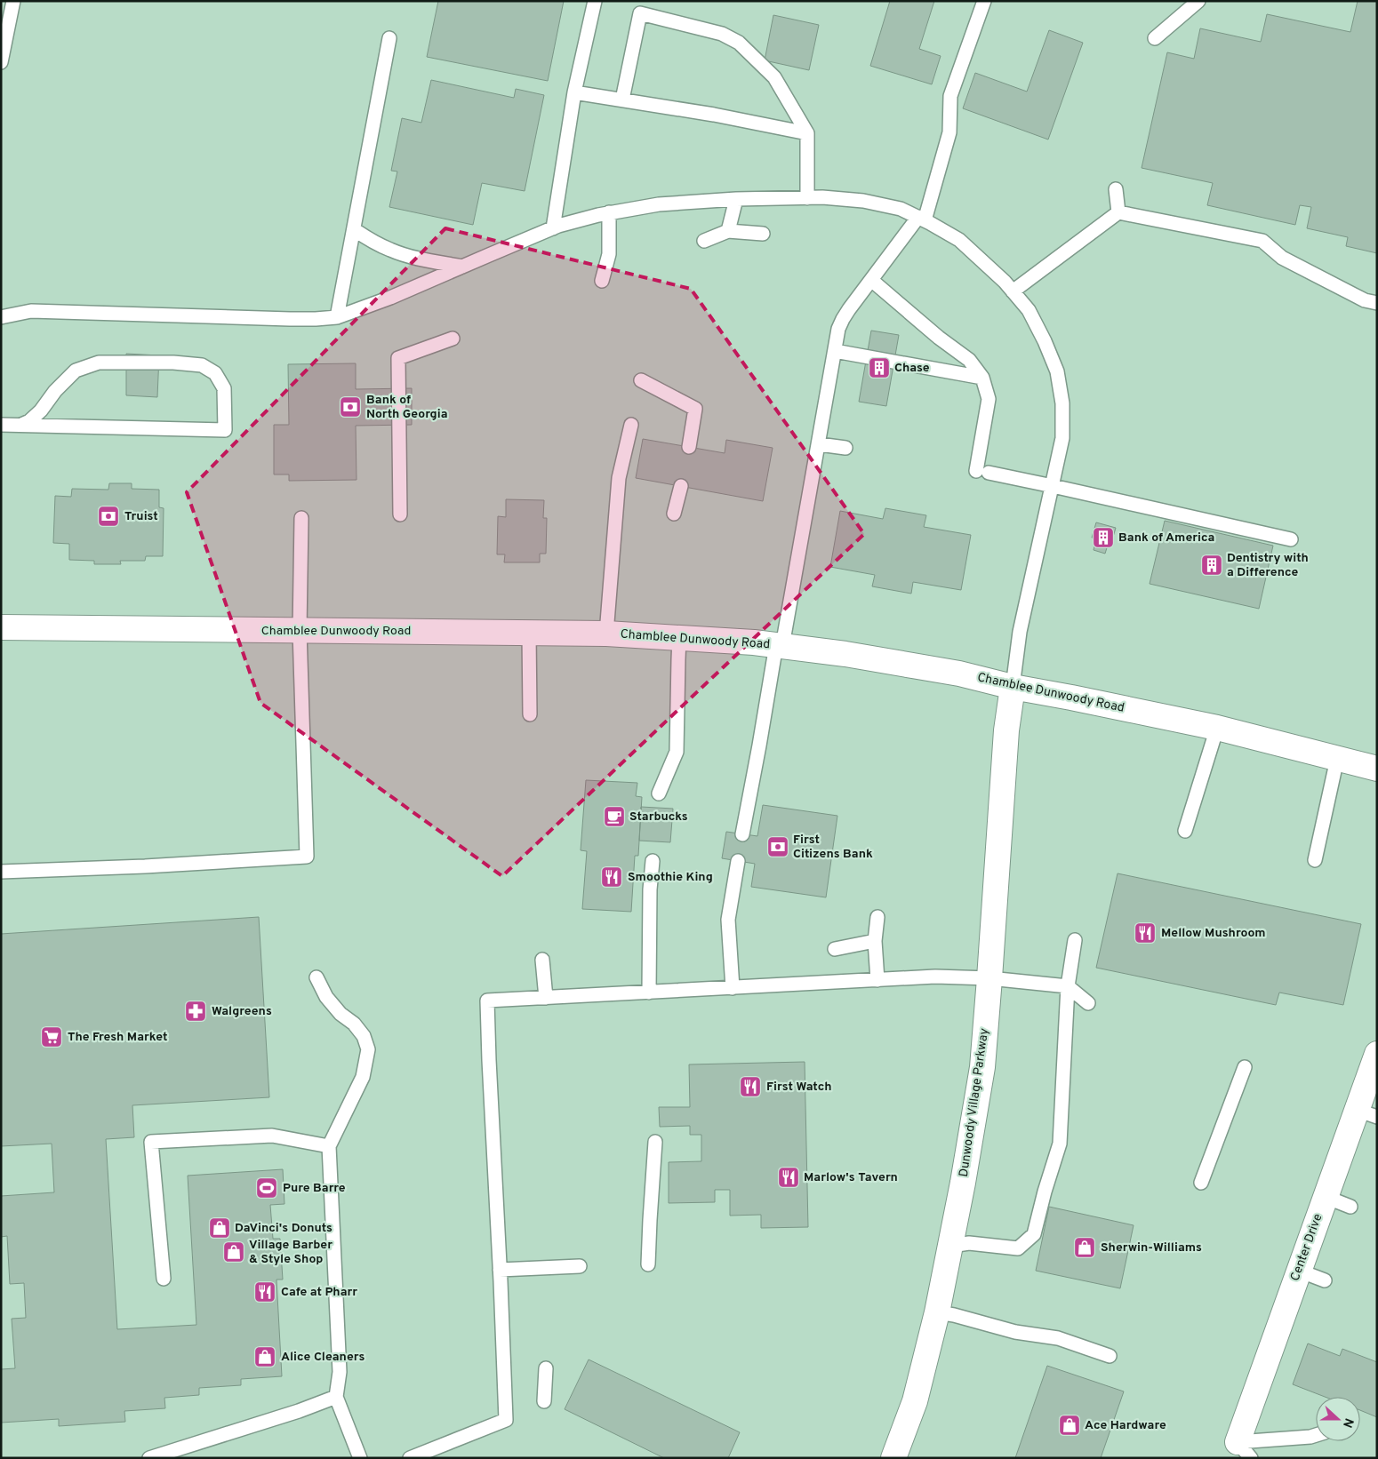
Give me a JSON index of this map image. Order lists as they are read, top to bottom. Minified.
{"streets":{"street":["Chamblee Dunwoody Road","Dunwoody Village Parkway","Center Drive"]},"crossings":[["Chamblee Dunwoody Road","Dunwoody Village Parkway"]],"places":{"building":["Chase","Bank of America","Dentistry with a Difference"],"bank":["Bank of North Georgia","Truist","First Citizens Bank"],"cafe":["Starbucks"],"restaurant":["Smoothie King","Mellow Mushroom","First Watch","Marlow's Tavern","Cafe at Pharr"],"pharmacy":["Walgreens"],"supermarket":["The Fresh Market"],"sports":["Pure Barre"],"shop":["DaVinci's Donuts","Sherwin-Williams","Village Barber & Style Shop","Alice Cleaners","Ace Hardware"]},"north":"right"}
